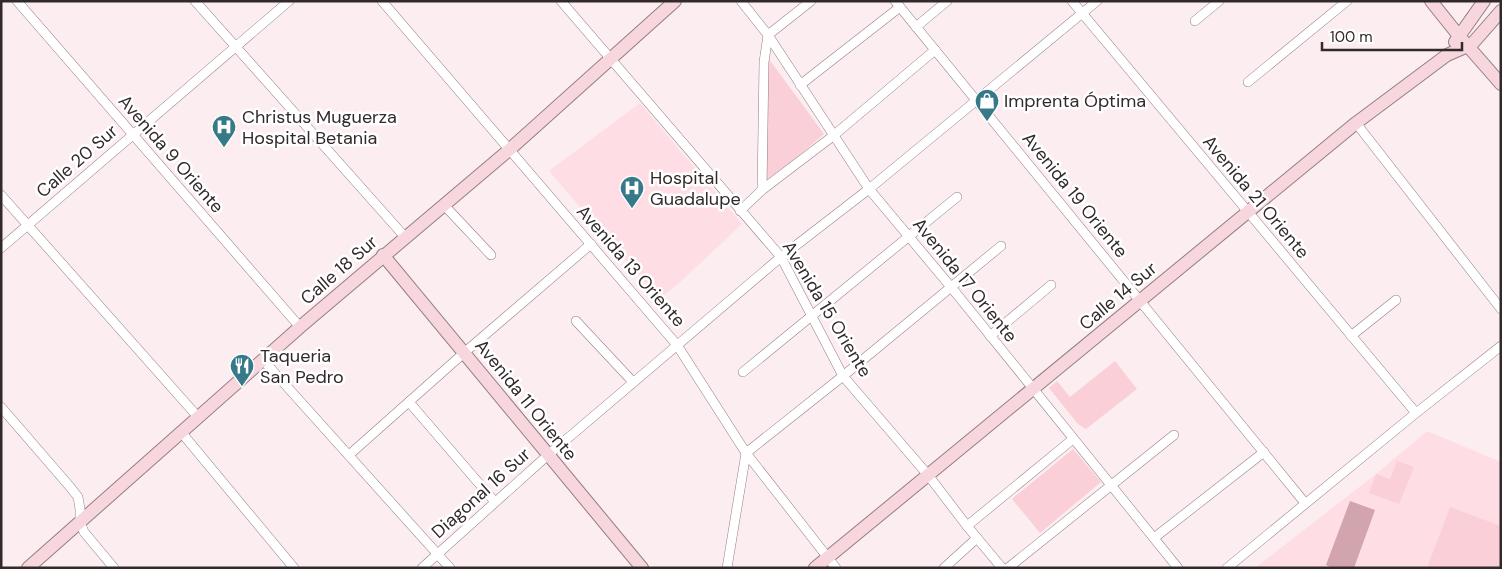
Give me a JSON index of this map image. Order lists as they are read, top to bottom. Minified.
{"streets":{"street":["Avenida 9 Oriente","Calle 20 Sur","Avenida 19 Oriente","Avenida 21 Oriente","Avenida 13 Oriente","Calle 18 Sur","Avenida 17 Oriente","Calle 14 Sur","Avenida 15 Oriente","Avenida 11 Oriente","Diagonal 16 Sur"]},"crossings":[["Avenida 9 Oriente","Calle 20 Sur"],["Avenida 9 Oriente","Calle 18 Sur"],["Avenida 19 Oriente","Calle 14 Sur"],["Avenida 19 Oriente","Diagonal 16 Sur"],["Avenida 21 Oriente","Calle 14 Sur"],["Avenida 21 Oriente","Diagonal 16 Sur"],["Avenida 13 Oriente","Calle 18 Sur"],["Avenida 13 Oriente","Calle 14 Sur"],["Avenida 13 Oriente","Diagonal 16 Sur"],["Calle 18 Sur","Avenida 15 Oriente"],["Calle 18 Sur","Avenida 11 Oriente"],["Avenida 17 Oriente","Calle 14 Sur"],["Avenida 17 Oriente","Diagonal 16 Sur"],["Calle 14 Sur","Avenida 15 Oriente"],["Avenida 15 Oriente","Diagonal 16 Sur"],["Avenida 11 Oriente","Diagonal 16 Sur"]],"places":{"shop":["Imprenta Óptima"],"hospital":["Christus Muguerza Hospital Betania","Hospital Guadalupe"],"restaurant":["Taqueria San Pedro"]},"scale_bar":"100 m"}
